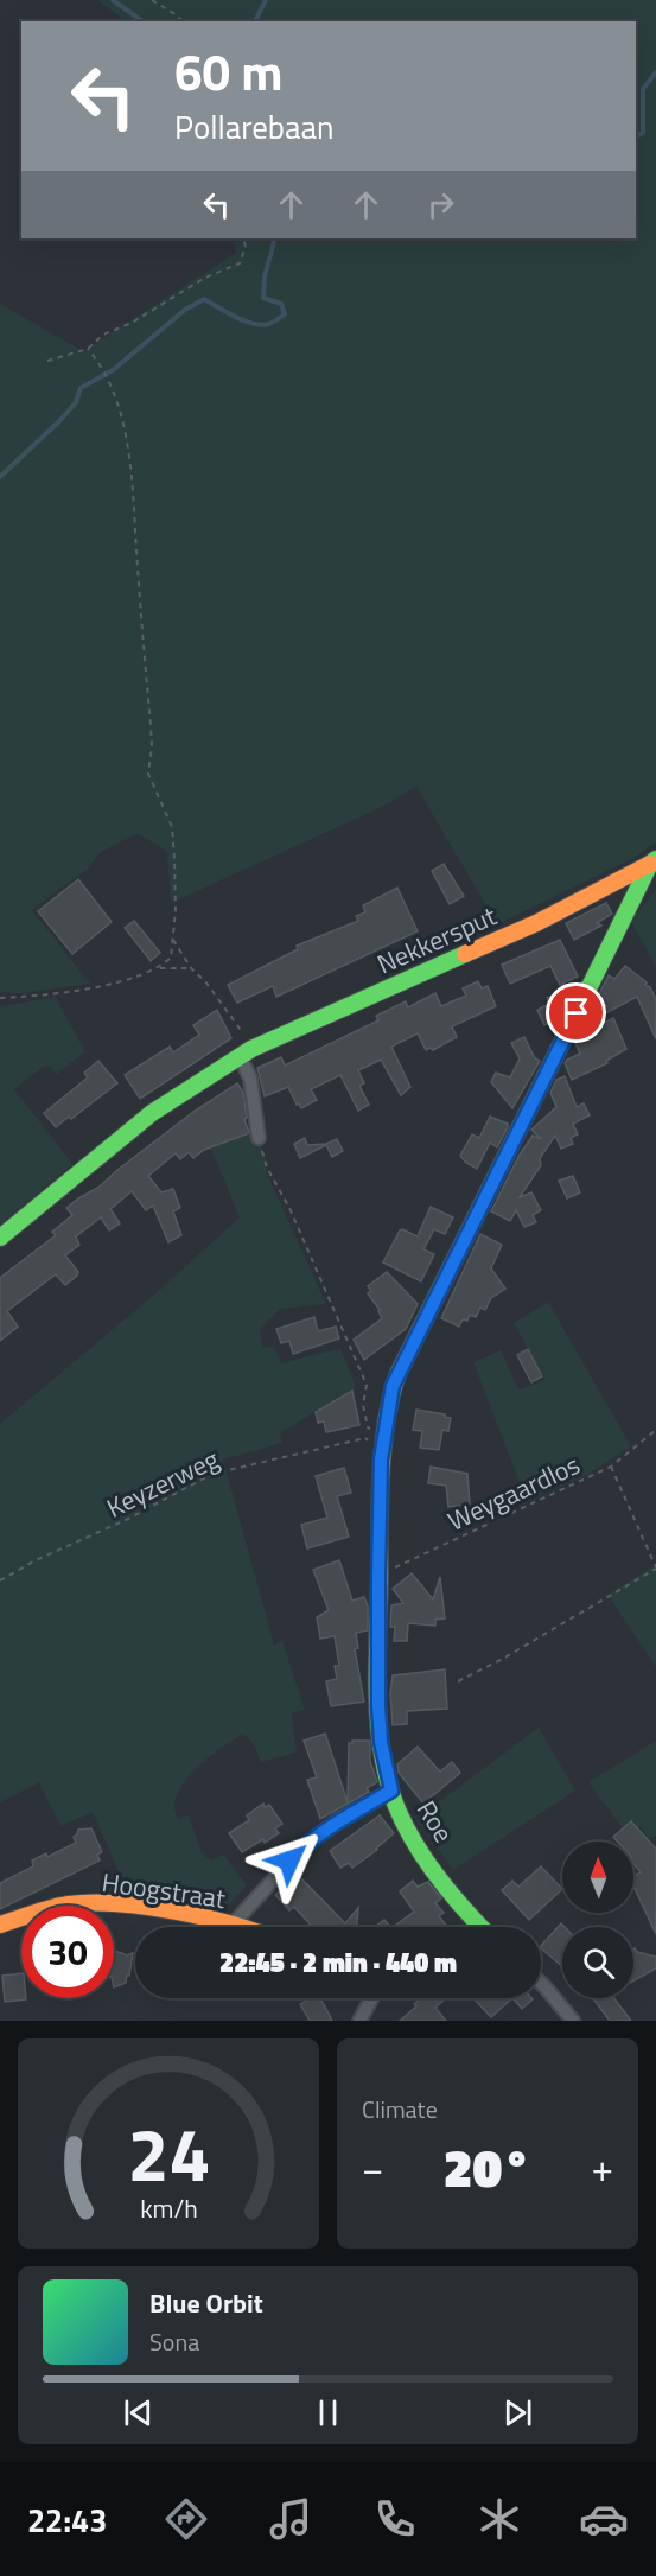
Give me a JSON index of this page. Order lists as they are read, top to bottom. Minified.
{"streets":{"street":["Nekkersput","Roe","Hoogstraat"],"path":["Keyzerweg","Weygaardlos"]},"crossings":[["Roe","Hoogstraat"]],"north":"top","page":{"turn":["60 m","Pollarebaan"],"limit":"30","trip":"22:45 · 2 min · 440 m","tile":"Climate","heat":["−","20°","+"],"song":["Blue Orbit","Sona"],"tabs":"22:43","gauge":["24","km/h"]}}
